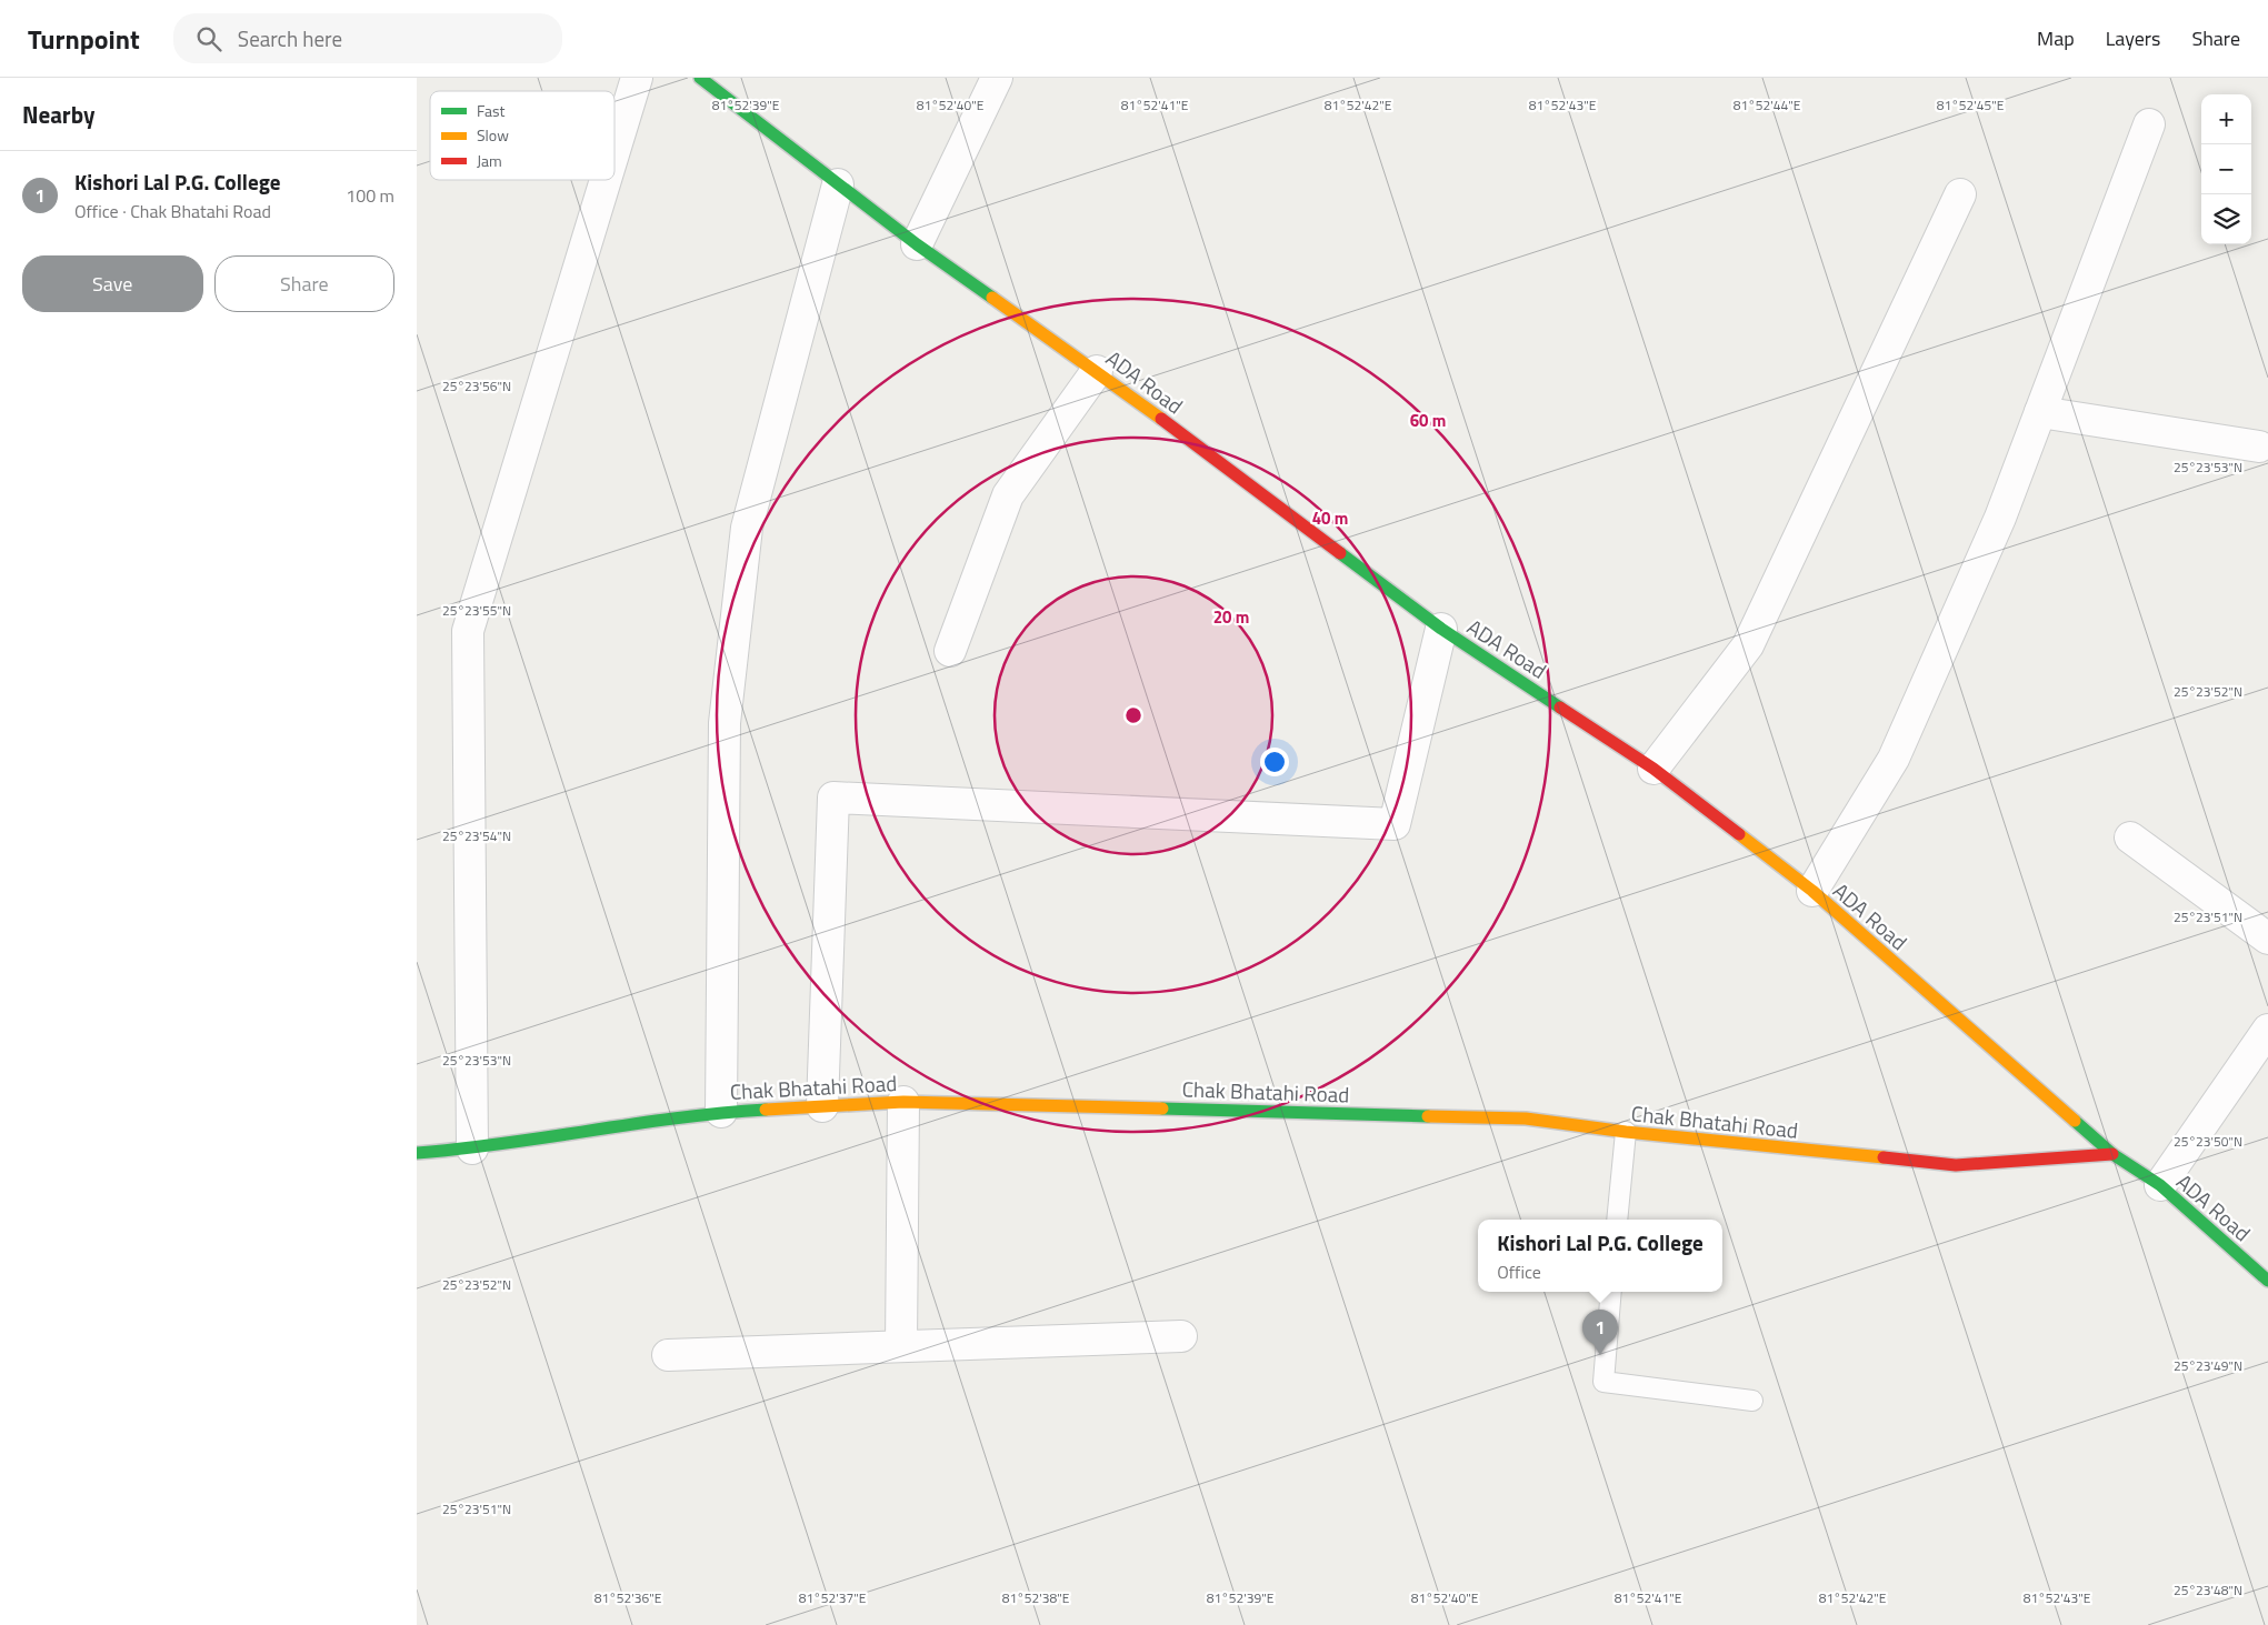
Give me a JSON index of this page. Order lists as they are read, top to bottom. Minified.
{"streets":{"street":["ADA Road","Chak Bhatahi Road"]},"crossings":[["ADA Road","Chak Bhatahi Road"]],"legend":["Fast","Slow","Jam"],"page":{"header":"Turnpoint","search":"Search here","nav":["Map","Layers","Share"],"heading":"Nearby","map_buttons":["+","−"],"list":[{"mark":"1","name":"Kishori Lal P.G. College","note":"Office · Chak Bhatahi Road","value":"100 m"}],"buttons":["Save","Share"],"popup":["Kishori Lal P.G. College","Office"],"pins":"1"},"coordinates":["81°52'39\"E","81°52'40\"E","81°52'41\"E","81°52'42\"E","81°52'43\"E","81°52'44\"E","81°52'45\"E","25°23'56\"N","25°23'53\"N","25°23'55\"N","25°23'52\"N","25°23'54\"N","25°23'51\"N","25°23'50\"N","25°23'49\"N","25°23'48\"N","81°52'36\"E","81°52'37\"E","81°52'38\"E"],"rings":["60 m","40 m","20 m"]}
